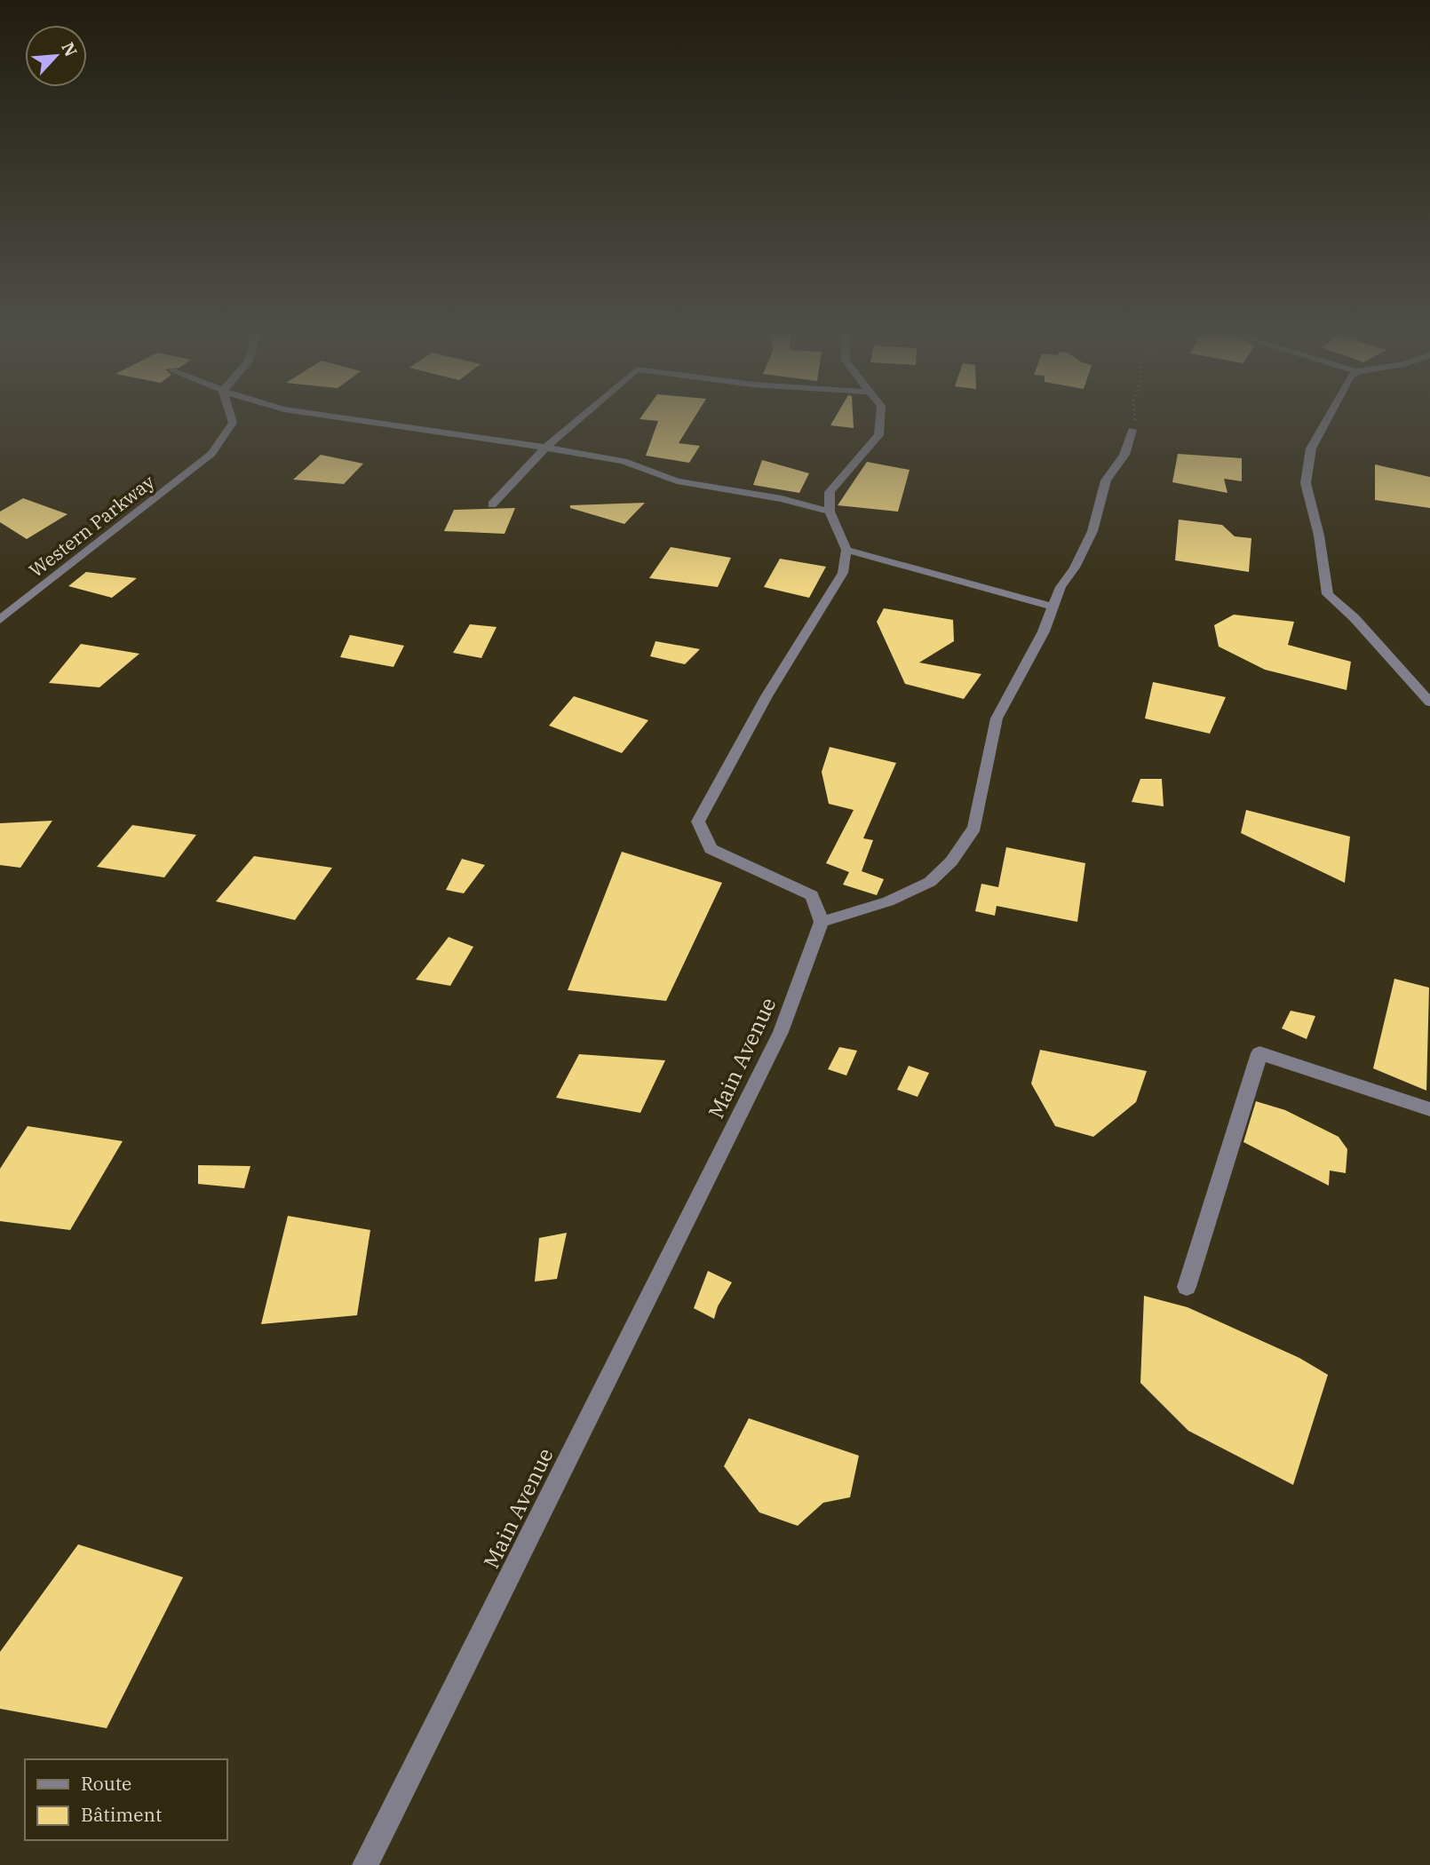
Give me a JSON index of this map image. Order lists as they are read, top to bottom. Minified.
{"streets":{"street":["Western Parkway","Main Avenue"]},"legend":["Route","Bâtiment"],"north":"top right"}
